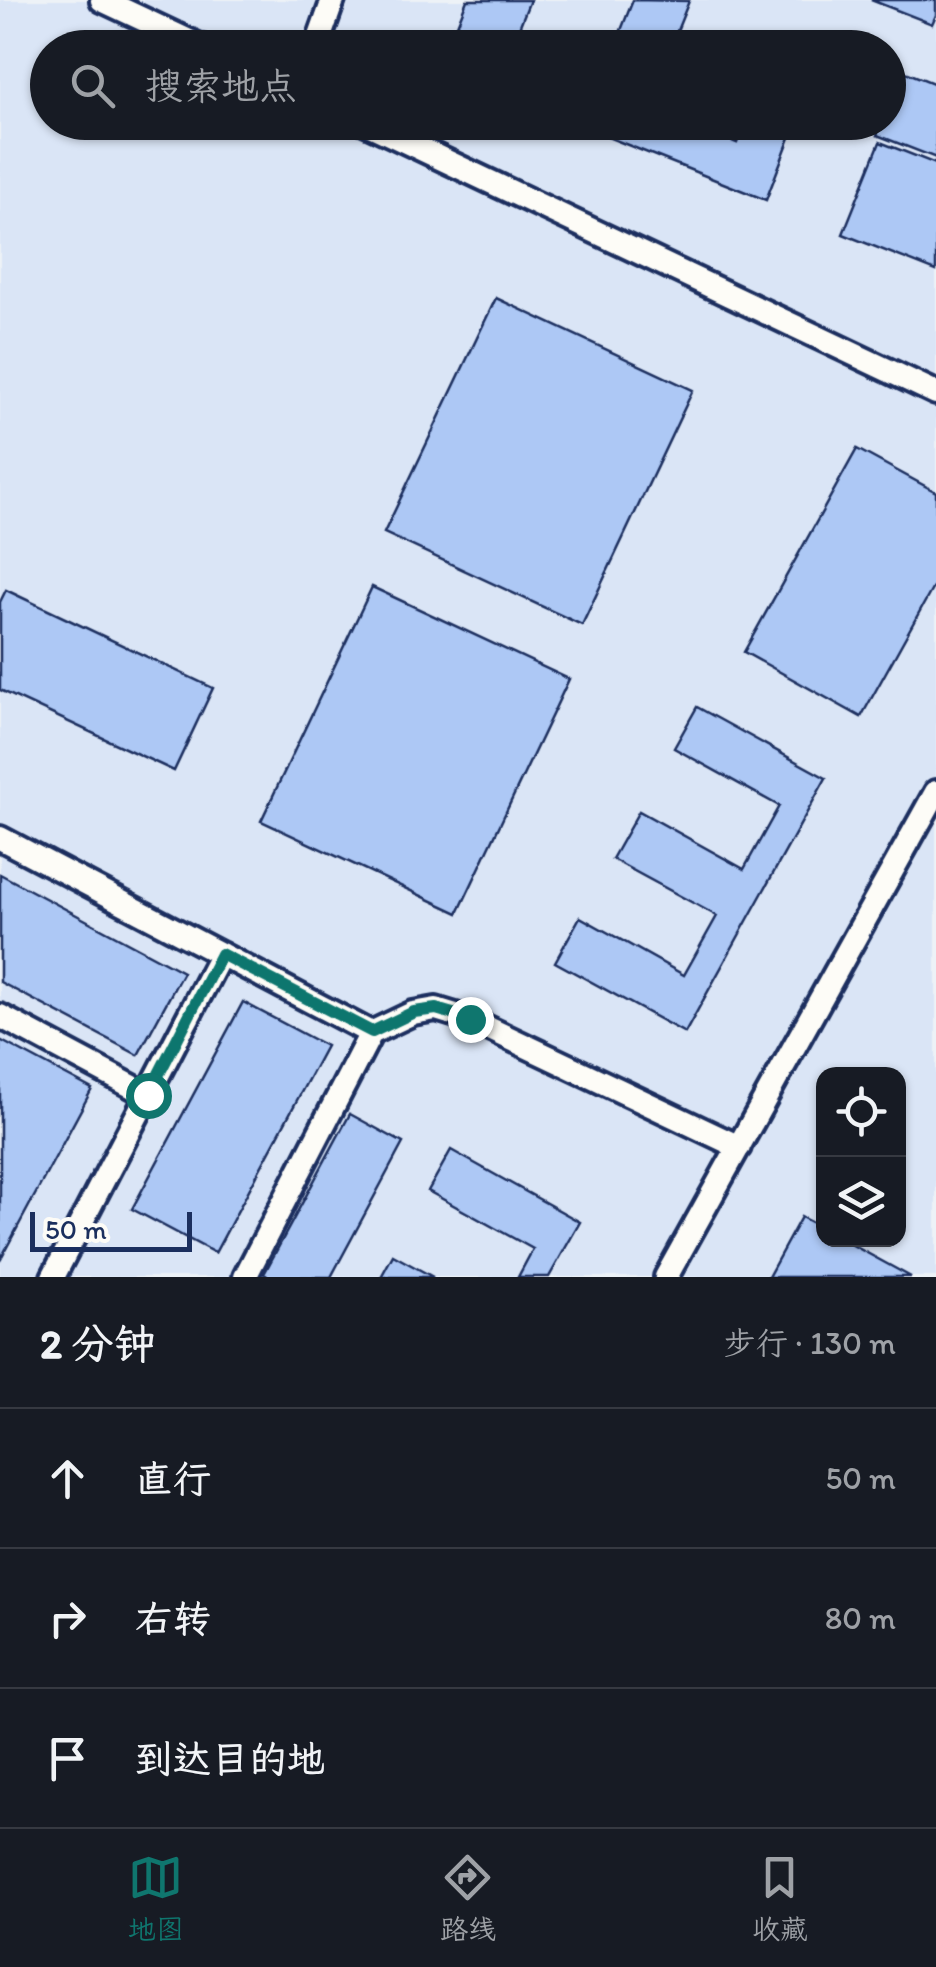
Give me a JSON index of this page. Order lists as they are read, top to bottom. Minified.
{"scale_bar":"50 m","page":{"search":"搜索地点","scale":"50 m","heading":["2 分钟","步行 · 130 m"],"list":[["直行","50 m"],["右转","80 m"],"到达目的地"],"nav":["地图","路线","收藏"]}}
